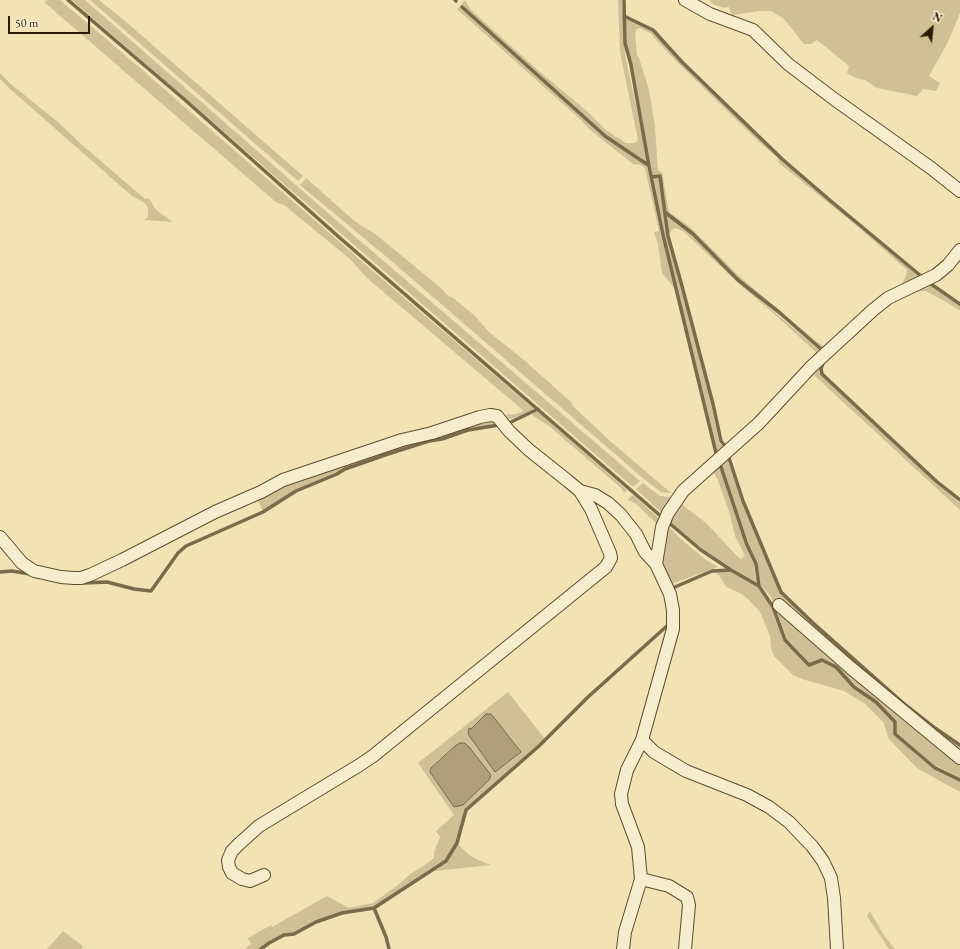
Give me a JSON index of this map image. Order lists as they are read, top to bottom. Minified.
{"scale_bar":"50 m","north":"top right"}
